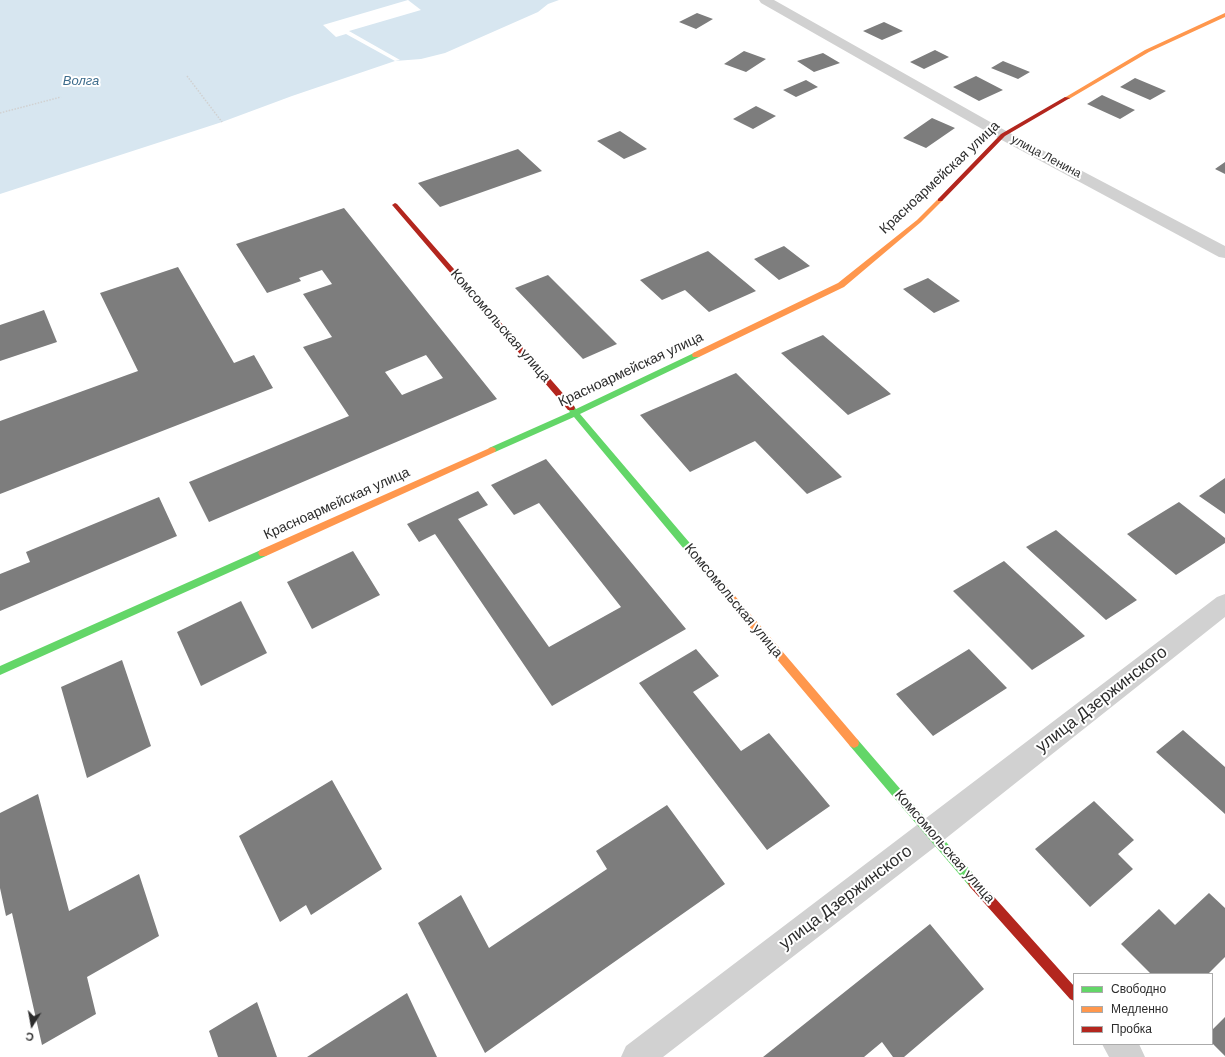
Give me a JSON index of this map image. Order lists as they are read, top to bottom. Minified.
{"streets":{"street":["улица Ленина","Красноармейская улица","Комсомольская улица","улица Дзержинского"]},"crossings":[["улица Ленина","Красноармейская улица"],["Красноармейская улица","Комсомольская улица"],["Комсомольская улица","улица Дзержинского"]],"water":["Волга"],"legend":["Свободно","Медленно","Пробка"],"north":"bottom"}
